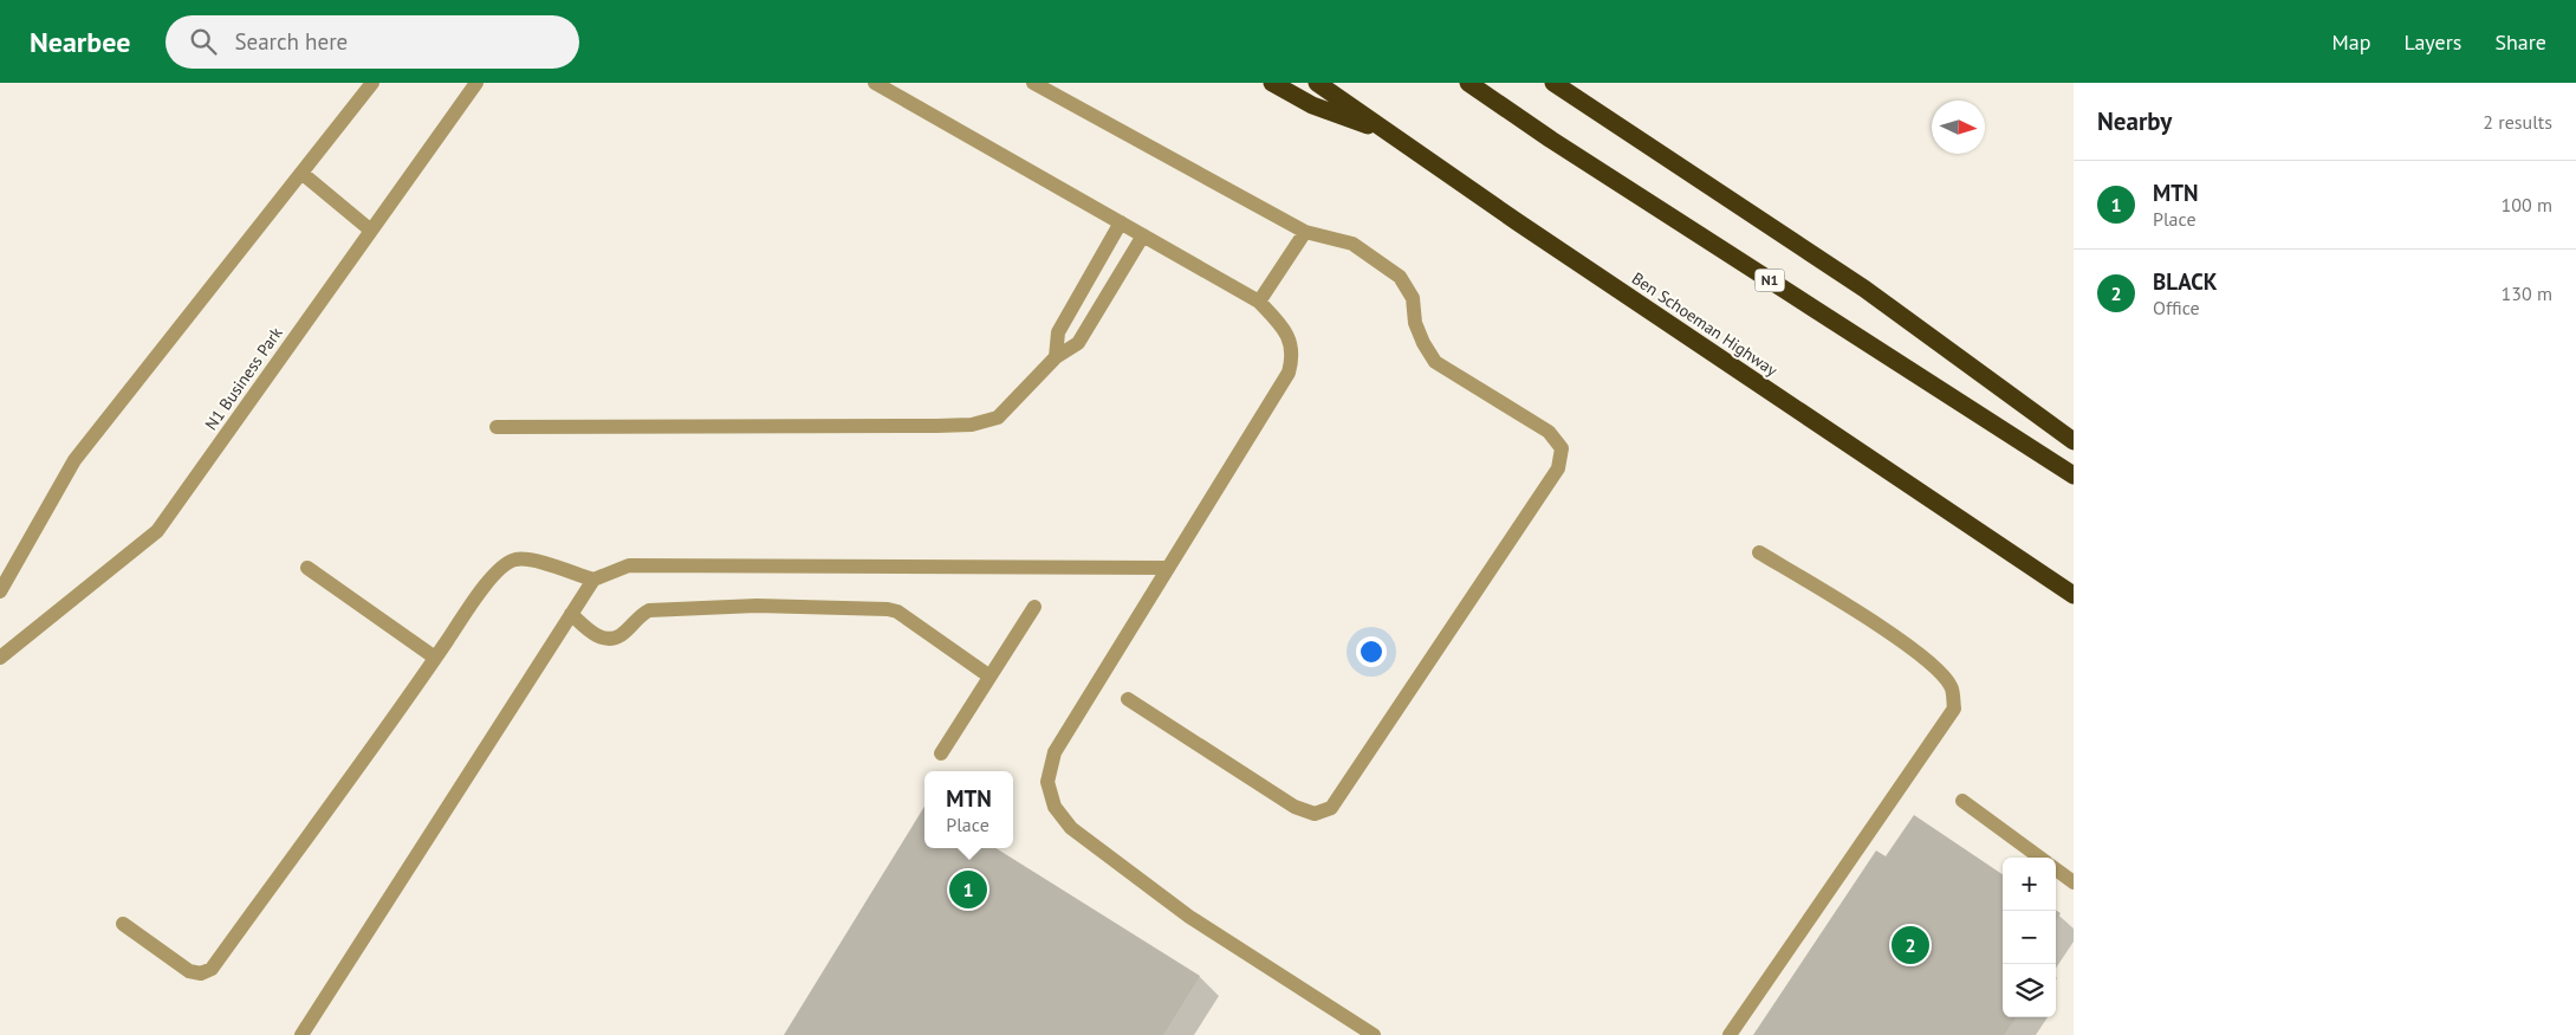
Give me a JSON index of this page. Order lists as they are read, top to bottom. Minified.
{"streets":{"highway":["N1","Ben Schoeman Highway"],"lane":["N1 Business Park"]},"north":"right","page":{"header":"Nearbee","search":"Search here","nav":["Map","Layers","Share"],"heading":["Nearby","2 results"],"list":[{"mark":"1","name":"MTN","note":"Place","value":"100 m"},{"mark":"2","name":"BLACK","note":"Office","value":"130 m"}],"popup":["MTN","Place"],"map_buttons":["+","−"],"pins":["1","2"]}}
